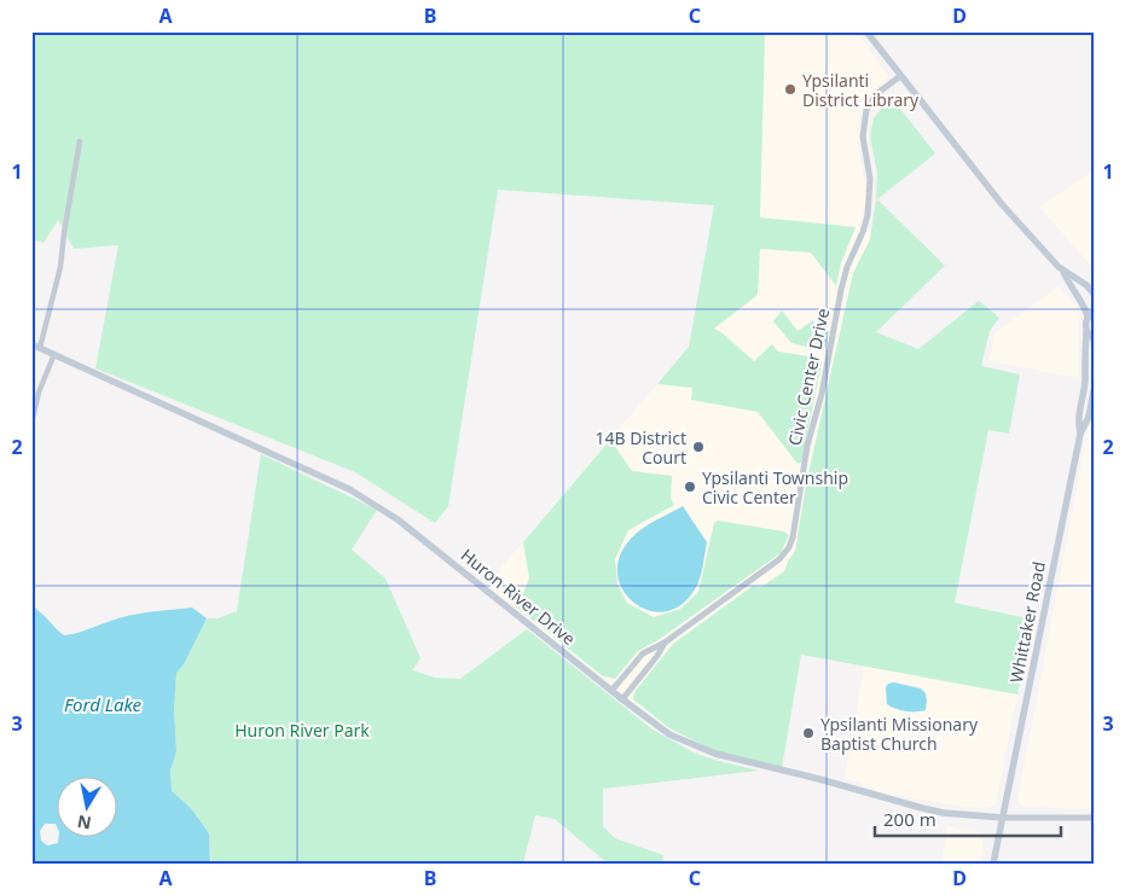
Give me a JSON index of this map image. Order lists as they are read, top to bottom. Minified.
{"streets":{"main road":["Huron River Drive","Whittaker Road"],"street":["Civic Center Drive"]},"crossings":[["Civic Center Drive","Huron River Drive"],["Huron River Drive","Whittaker Road"]],"water":["Ford Lake"],"parks":["Huron River Park"],"places":["Ypsilanti District Library","14B District Court","Ypsilanti Township Civic Center","Ypsilanti Missionary Baptist Church"],"scale_bar":"200 m","north":"bottom","grid":{"columns":["A","B","C","D"],"rows":["1","2","3"]}}
